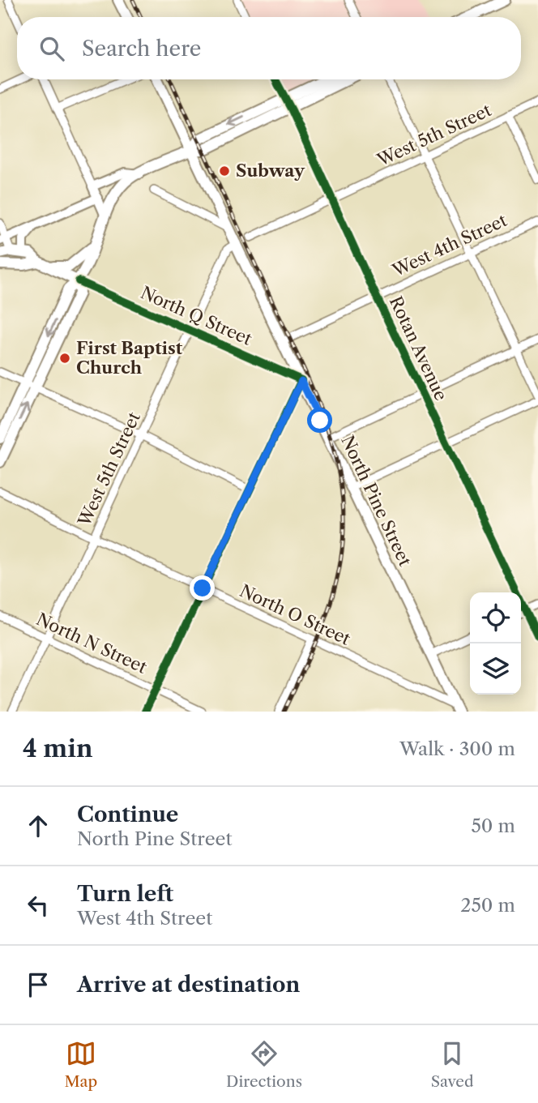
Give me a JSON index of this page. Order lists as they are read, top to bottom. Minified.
{"streets":{"main road":["North Pine Street"],"street":["West 5th Street","West 4th Street","North Q Street","Rotan Avenue","North O Street","North N Street"]},"crossings":[["West 5th Street","North Q Street"],["West 5th Street","Rotan Avenue"],["West 5th Street","North Pine Street"],["West 5th Street","North O Street"],["West 5th Street","North N Street"],["West 4th Street","Rotan Avenue"],["West 4th Street","North Pine Street"],["North Q Street","North Pine Street"],["North Pine Street","North O Street"]],"places":["Subway","First Baptist Church"],"page":{"search":"Search here","heading":["4 min","Walk · 300 m"],"list":[["Continue","North Pine Street","50 m"],["Turn left","West 4th Street","250 m"],"Arrive at destination"],"nav":["Map","Directions","Saved"]}}
